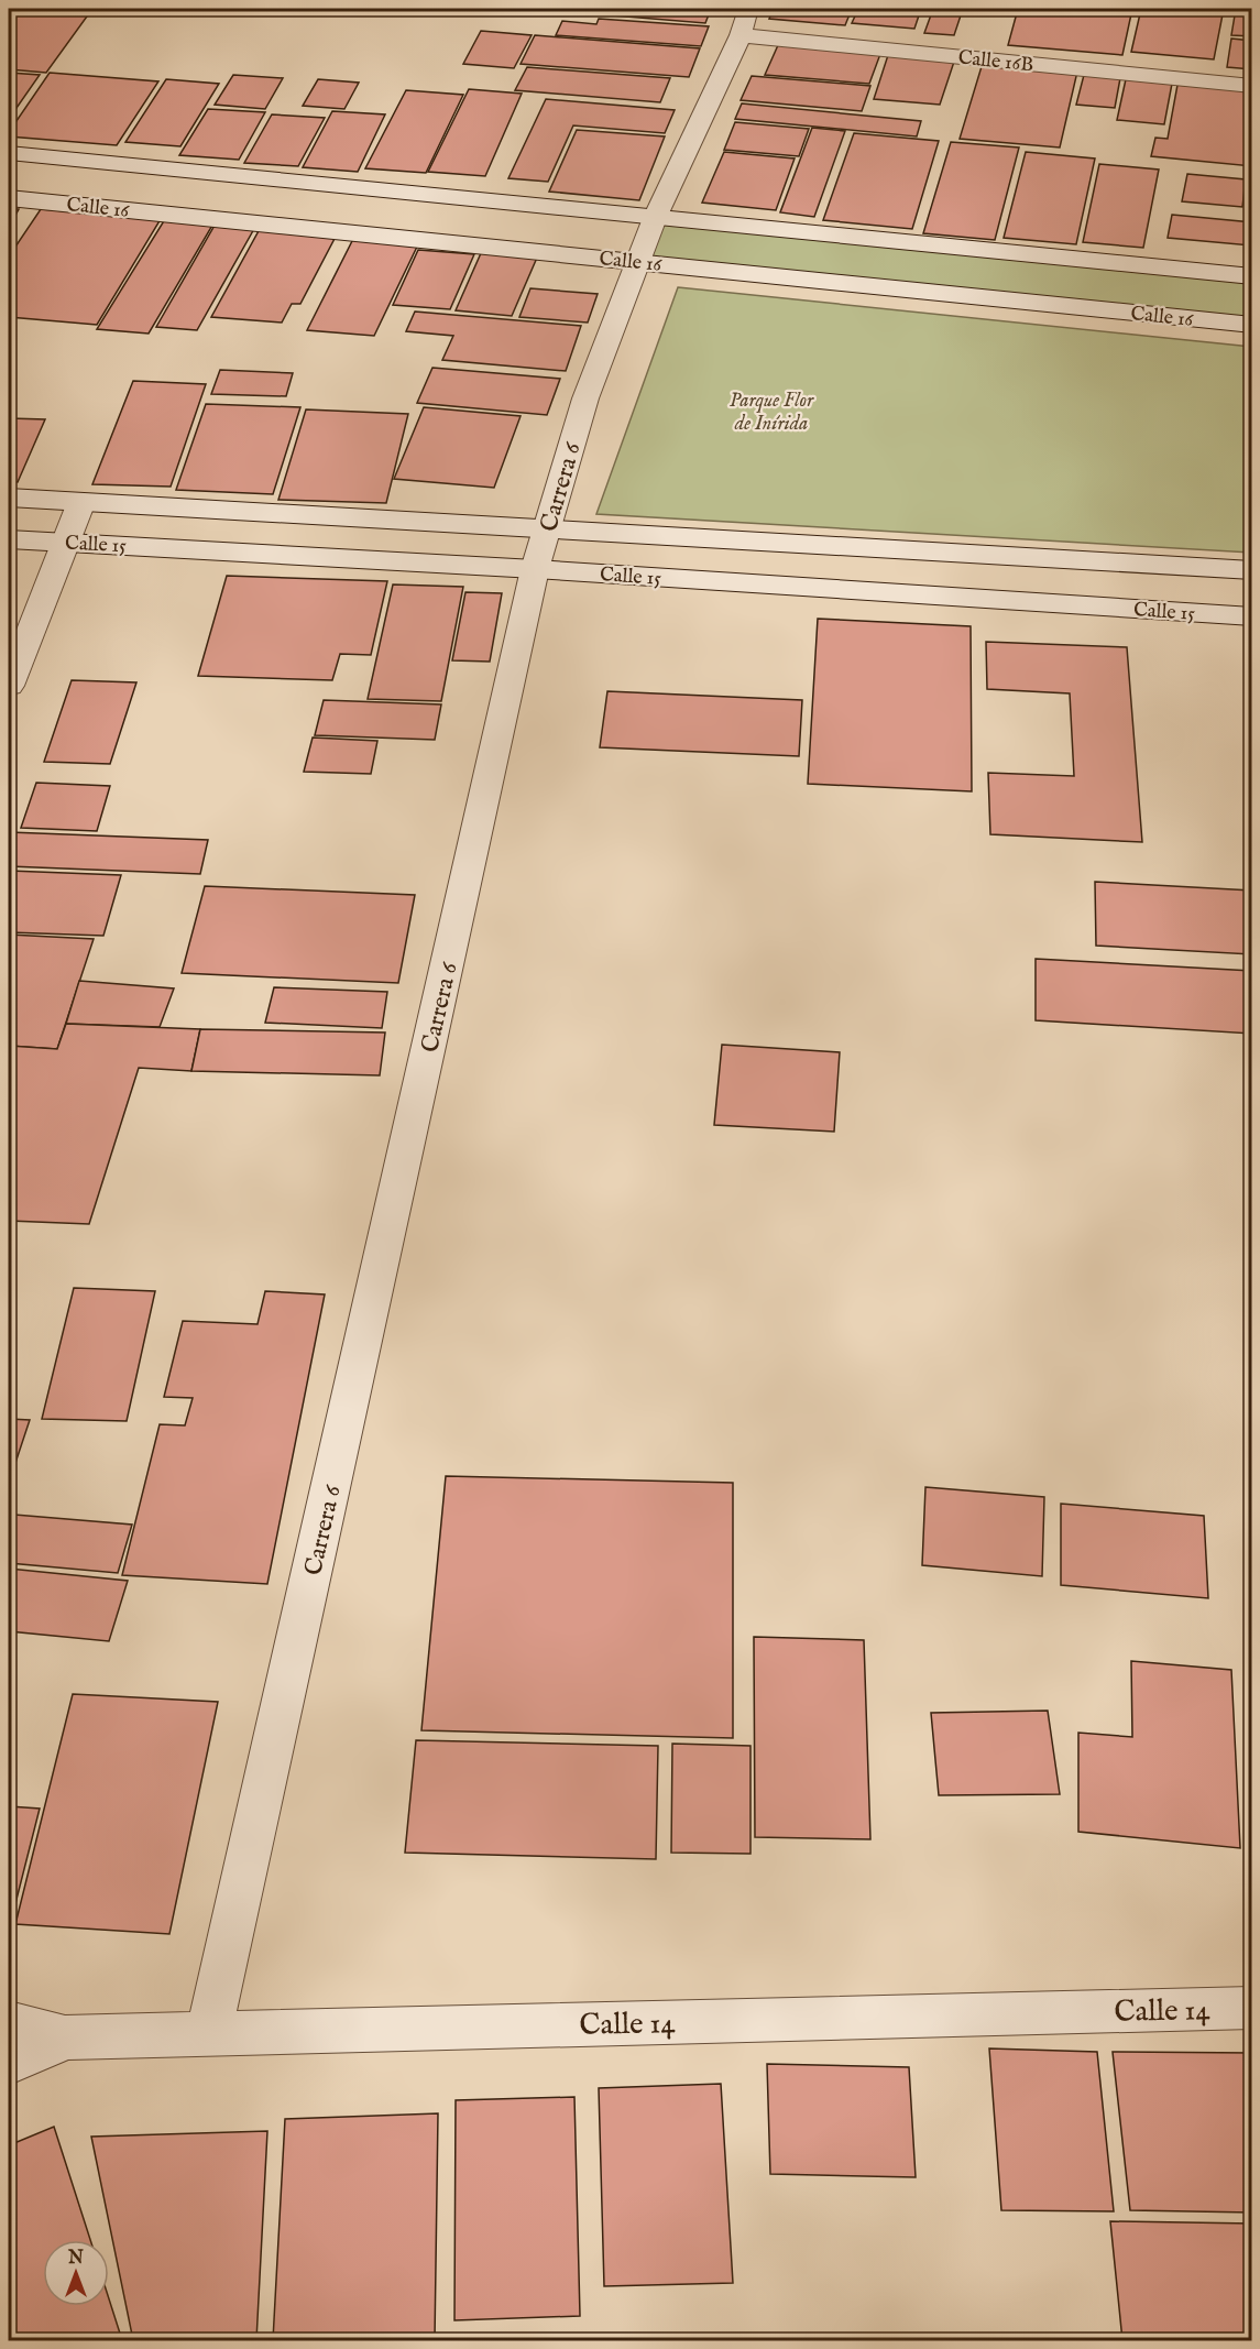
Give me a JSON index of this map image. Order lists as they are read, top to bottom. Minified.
{"streets":{"street":["Calle 16B","Calle 16","Carrera 6","Calle 15","Calle 14"]},"crossings":[["Calle 16B","Carrera 6"],["Calle 16","Carrera 6"],["Carrera 6","Calle 15"],["Carrera 6","Calle 14"]],"parks":["Parque Flor de Inírida"],"north":"top"}
